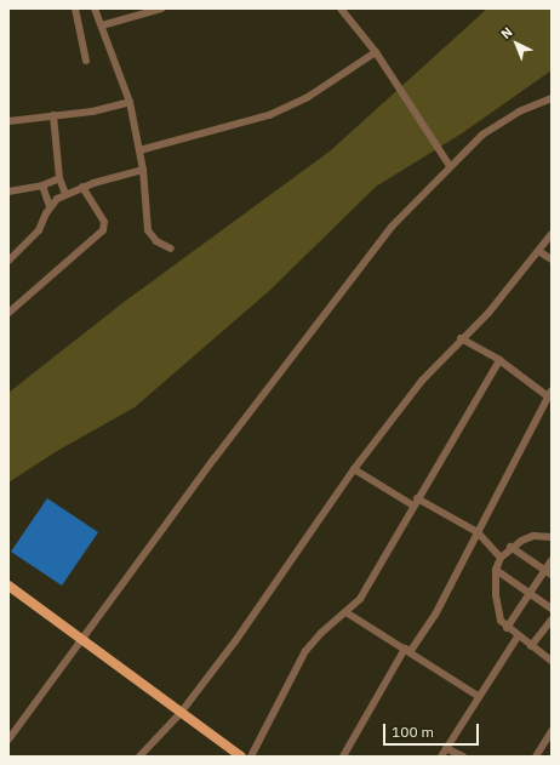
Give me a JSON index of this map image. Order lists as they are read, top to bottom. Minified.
{"scale_bar":"100 m","north":"top left"}
